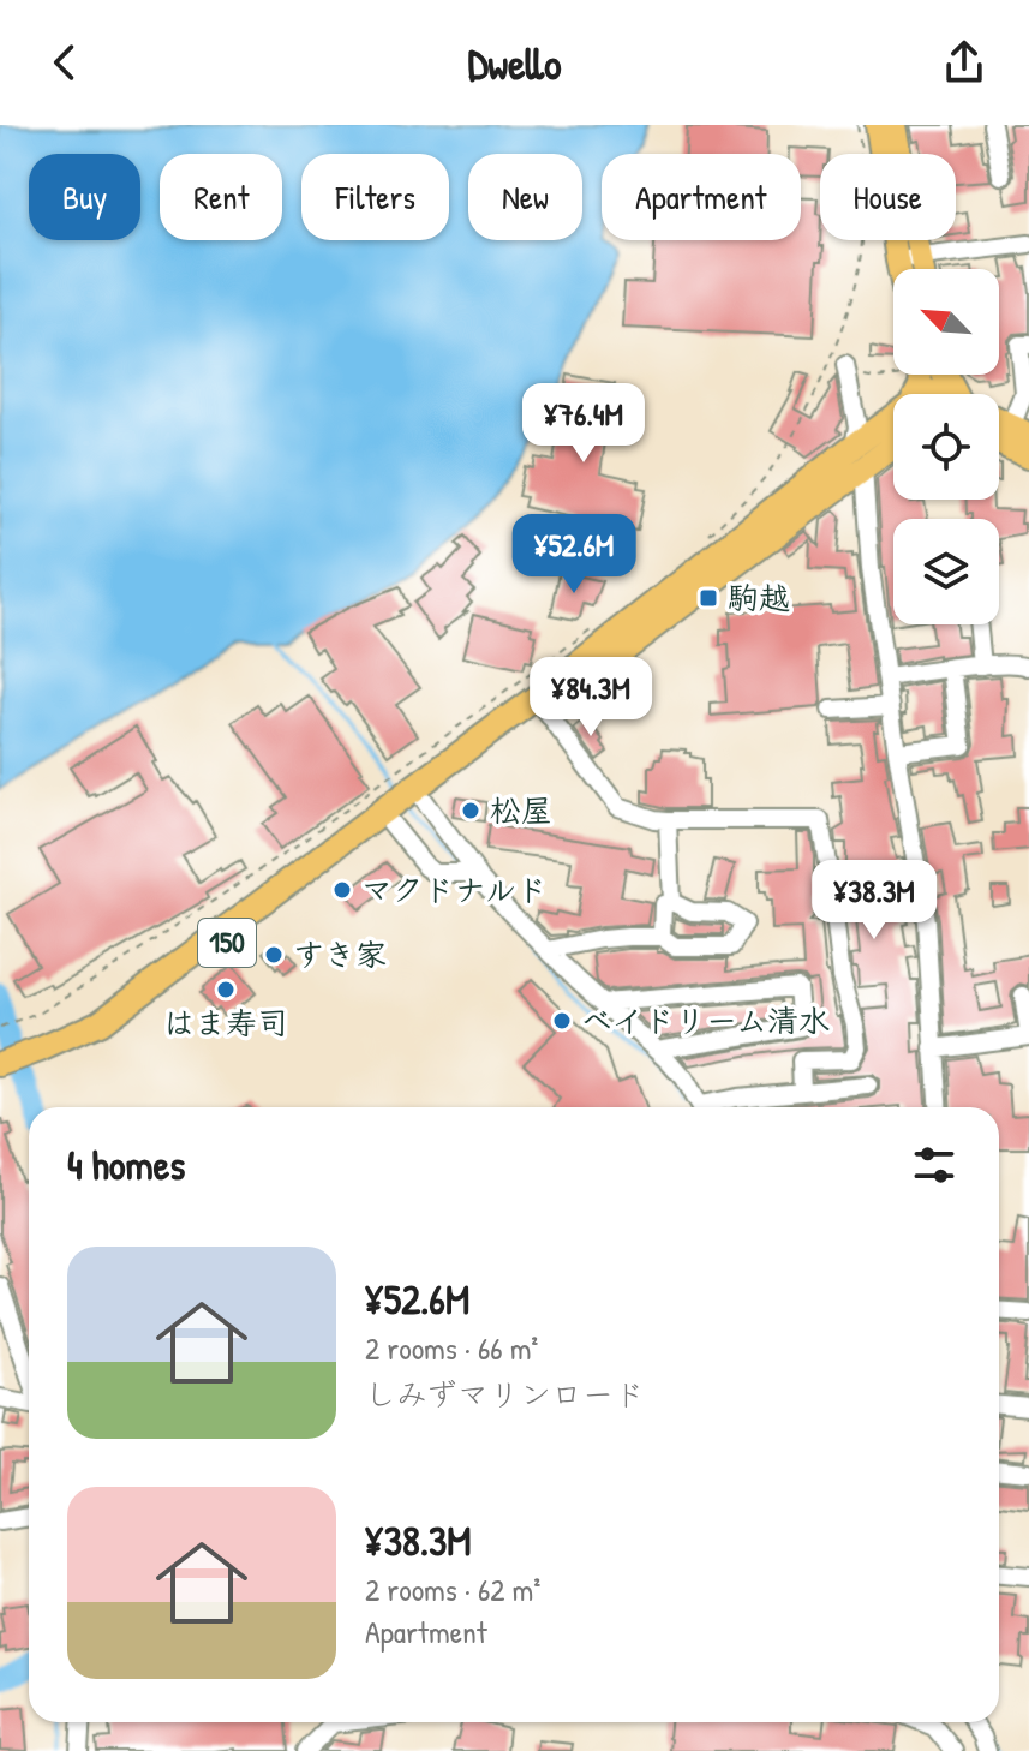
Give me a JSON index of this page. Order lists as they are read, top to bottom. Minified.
{"streets":{"highway":["150"]},"places":{"transit":["駒越"],"other":["松屋","マクドナルド","すき家","はま寿司","ベイドリーム清水"]},"north":"top left","page":{"header":"Dwello","chip":["Buy","Rent","Filters","New","Apartment","House"],"price":["¥76.4M","¥52.6M","¥84.3M","¥38.3M"],"heading":"4 homes","list":[{"name":"¥52.6M","note":"2 rooms · 66 m² · しみずマリンロード"},{"name":"¥38.3M","note":"2 rooms · 62 m² · Apartment"}]}}
